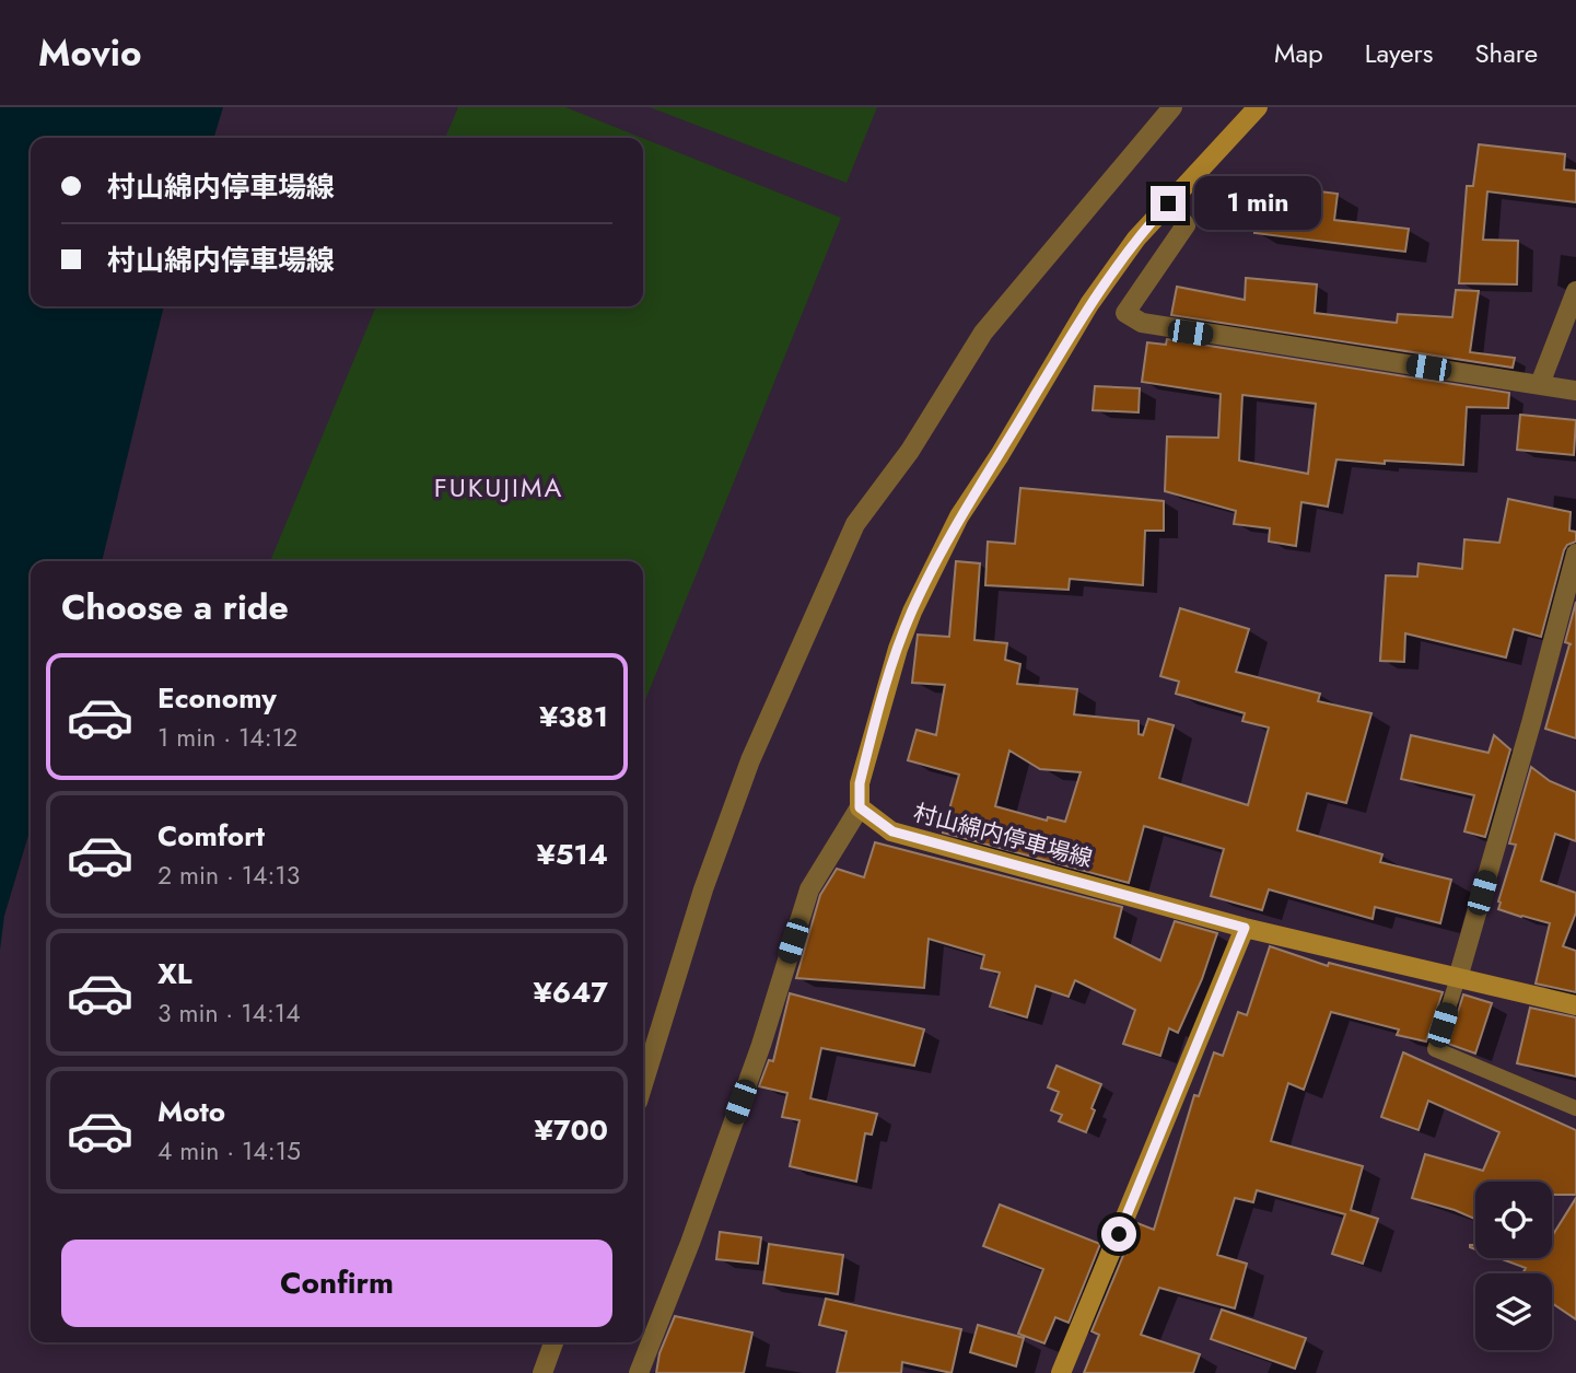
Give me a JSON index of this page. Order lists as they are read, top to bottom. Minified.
{"streets":{"main road":["村山綿内停車場線"]},"districts":["FUKUJIMA"],"page":{"header":"Movio","nav":["Map","Layers","Share"],"banner":["村山綿内停車場線","村山綿内停車場線"],"bubble":"1 min","heading":"Choose a ride","list":[{"name":"Economy","note":"1 min · 14:12","value":"¥381"},{"name":"Comfort","note":"2 min · 14:13","value":"¥514"},{"name":"XL","note":"3 min · 14:14","value":"¥647"},{"name":"Moto","note":"4 min · 14:15","value":"¥700"}],"buttons":"Confirm"}}
